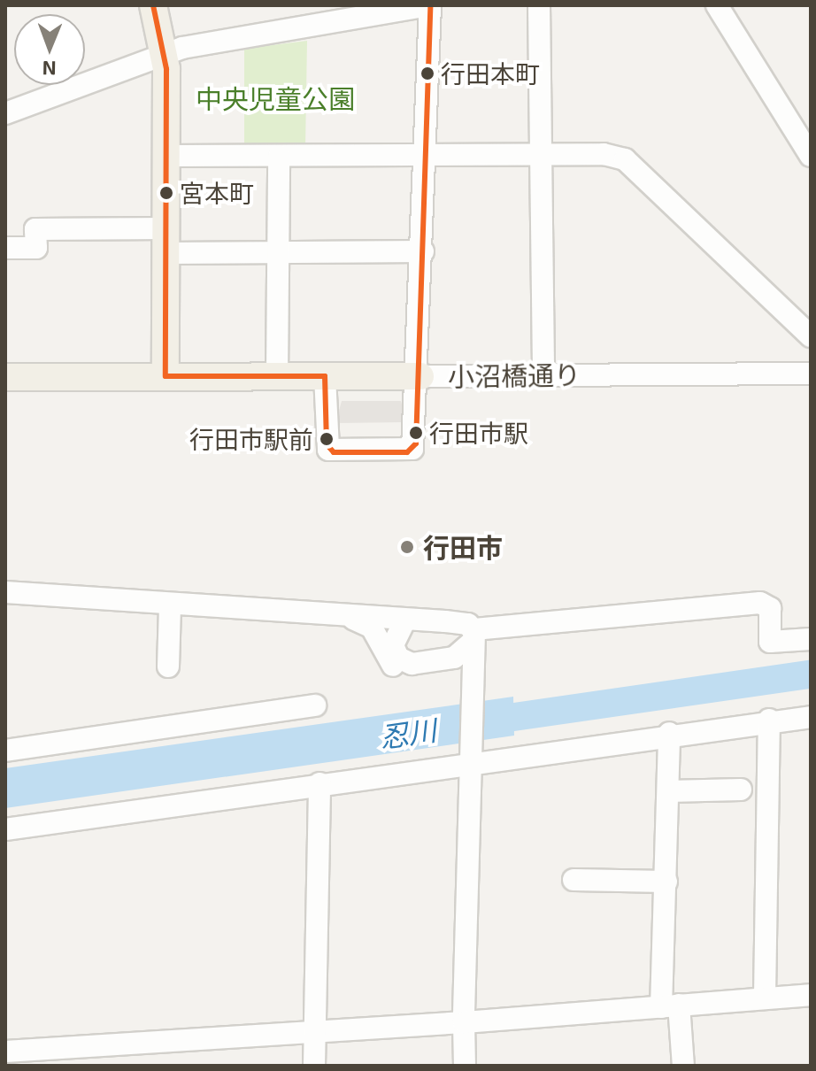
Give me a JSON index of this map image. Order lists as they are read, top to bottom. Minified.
{"streets":{"main road":["小沼橋通り"]},"water":["忍川"],"parks":["中央児童公園"],"places":["行田本町","宮本町","行田市駅","行田市駅前","行田市"],"north":"bottom"}
